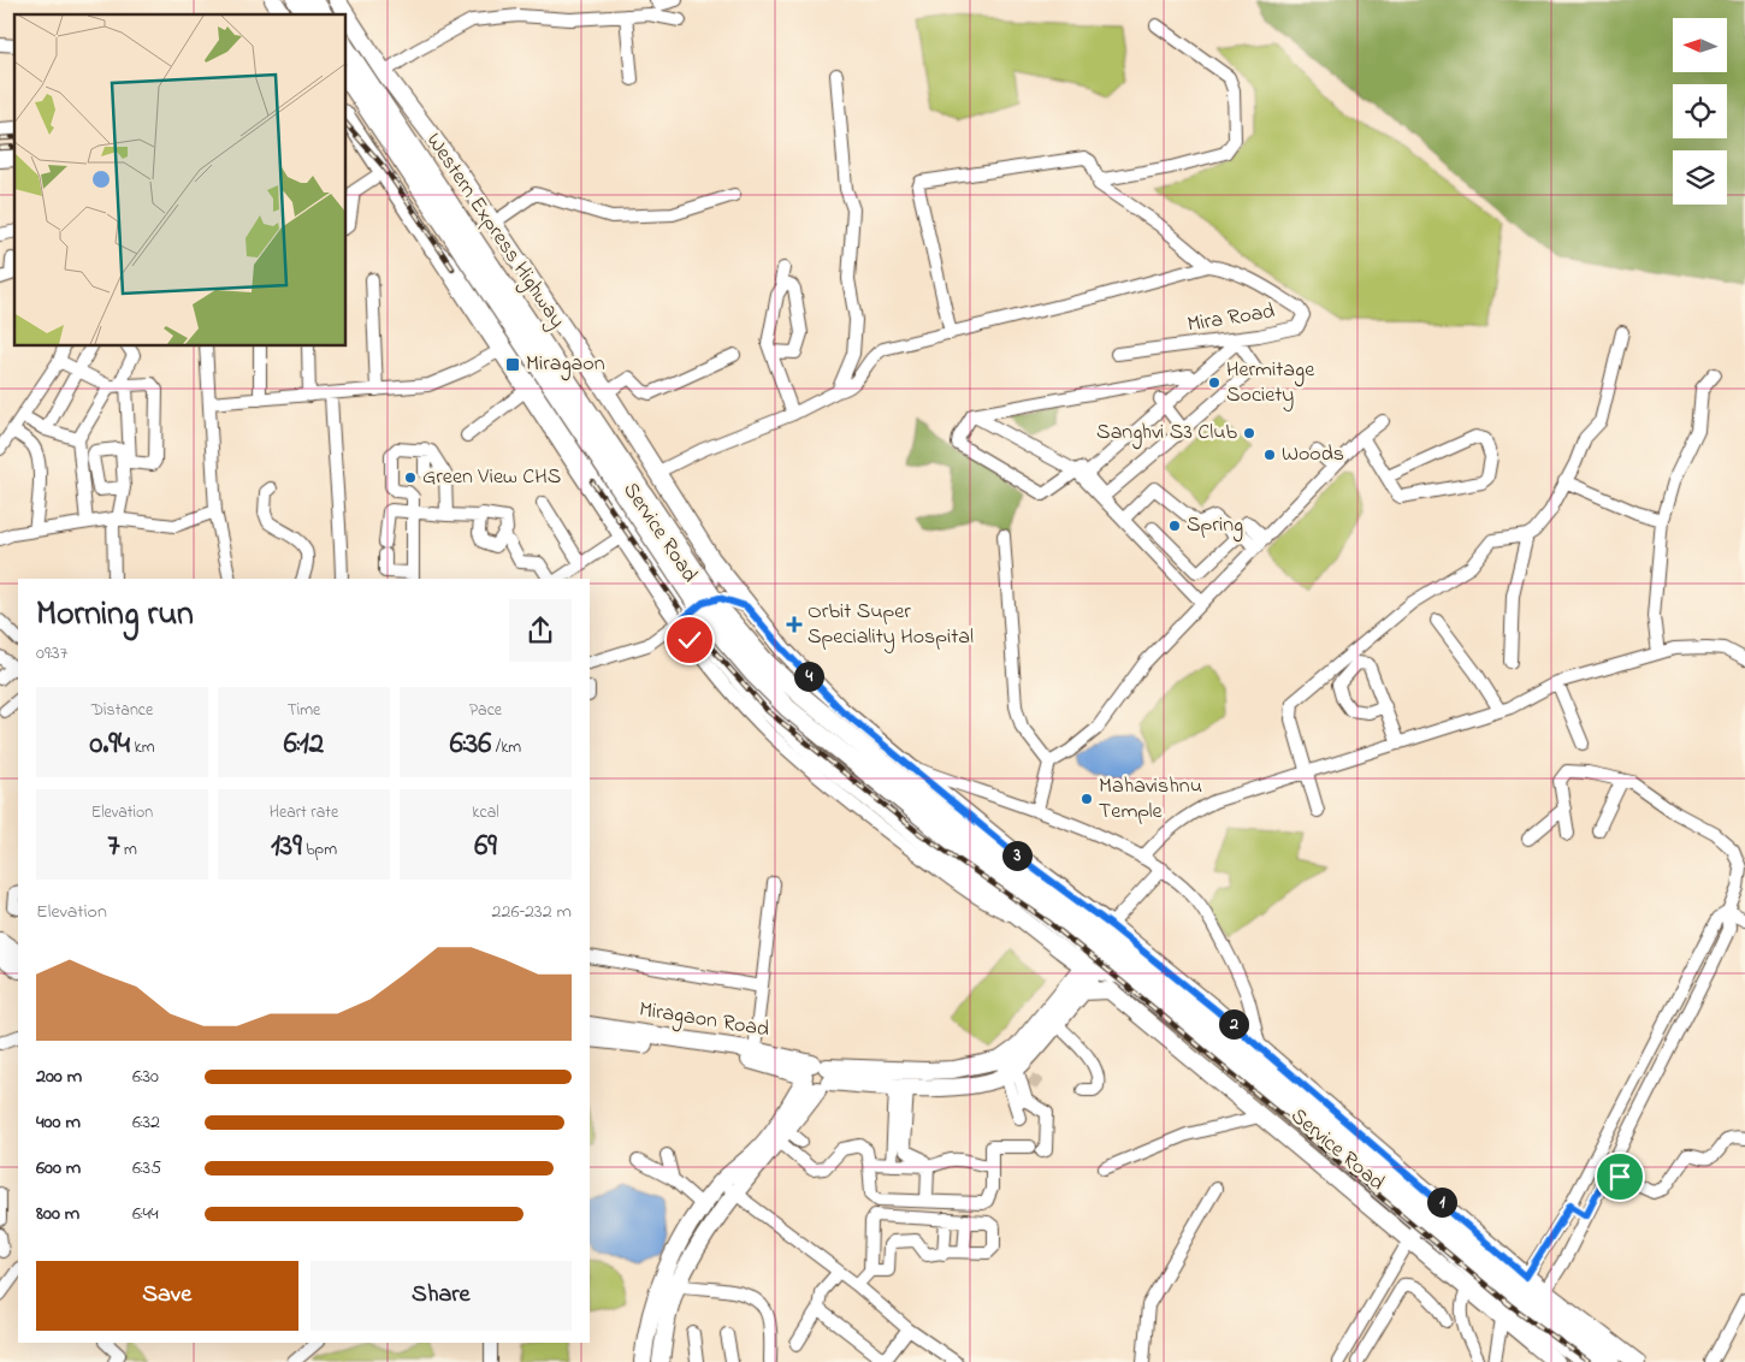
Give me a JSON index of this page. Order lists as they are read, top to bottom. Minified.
{"streets":{"highway":["Western Express Highway"],"main road":["Service Road","Miragaon Road"],"street":["Mira Road"]},"crossings":[["Western Express Highway","Service Road"],["Western Express Highway","Miragaon Road"],["Service Road","Miragaon Road"]],"places":{"transit":["Miragaon"],"other":["Hermitage Society","Sanghvi S3 Club","Woods","Green View CHS","Spring","Mahavishnu Temple"],"health":["Orbit Super Speciality Hospital"]},"north":"left","page":{"heading":["Morning run","09:37"],"pins":["4","3","2","1"],"stats":[["Distance","0.94 km"],["Time","6:12"],["Pace","6:36 /km"],["Elevation","7 m"],["Heart rate","139 bpm"],["kcal","69"]],"chart":["Elevation","226–232 m"],"list":[{"name":"200 m","note":"6:30"},{"name":"400 m","note":"6:32"},{"name":"600 m","note":"6:35"},{"name":"800 m","note":"6:44"}],"buttons":["Save","Share"]}}
